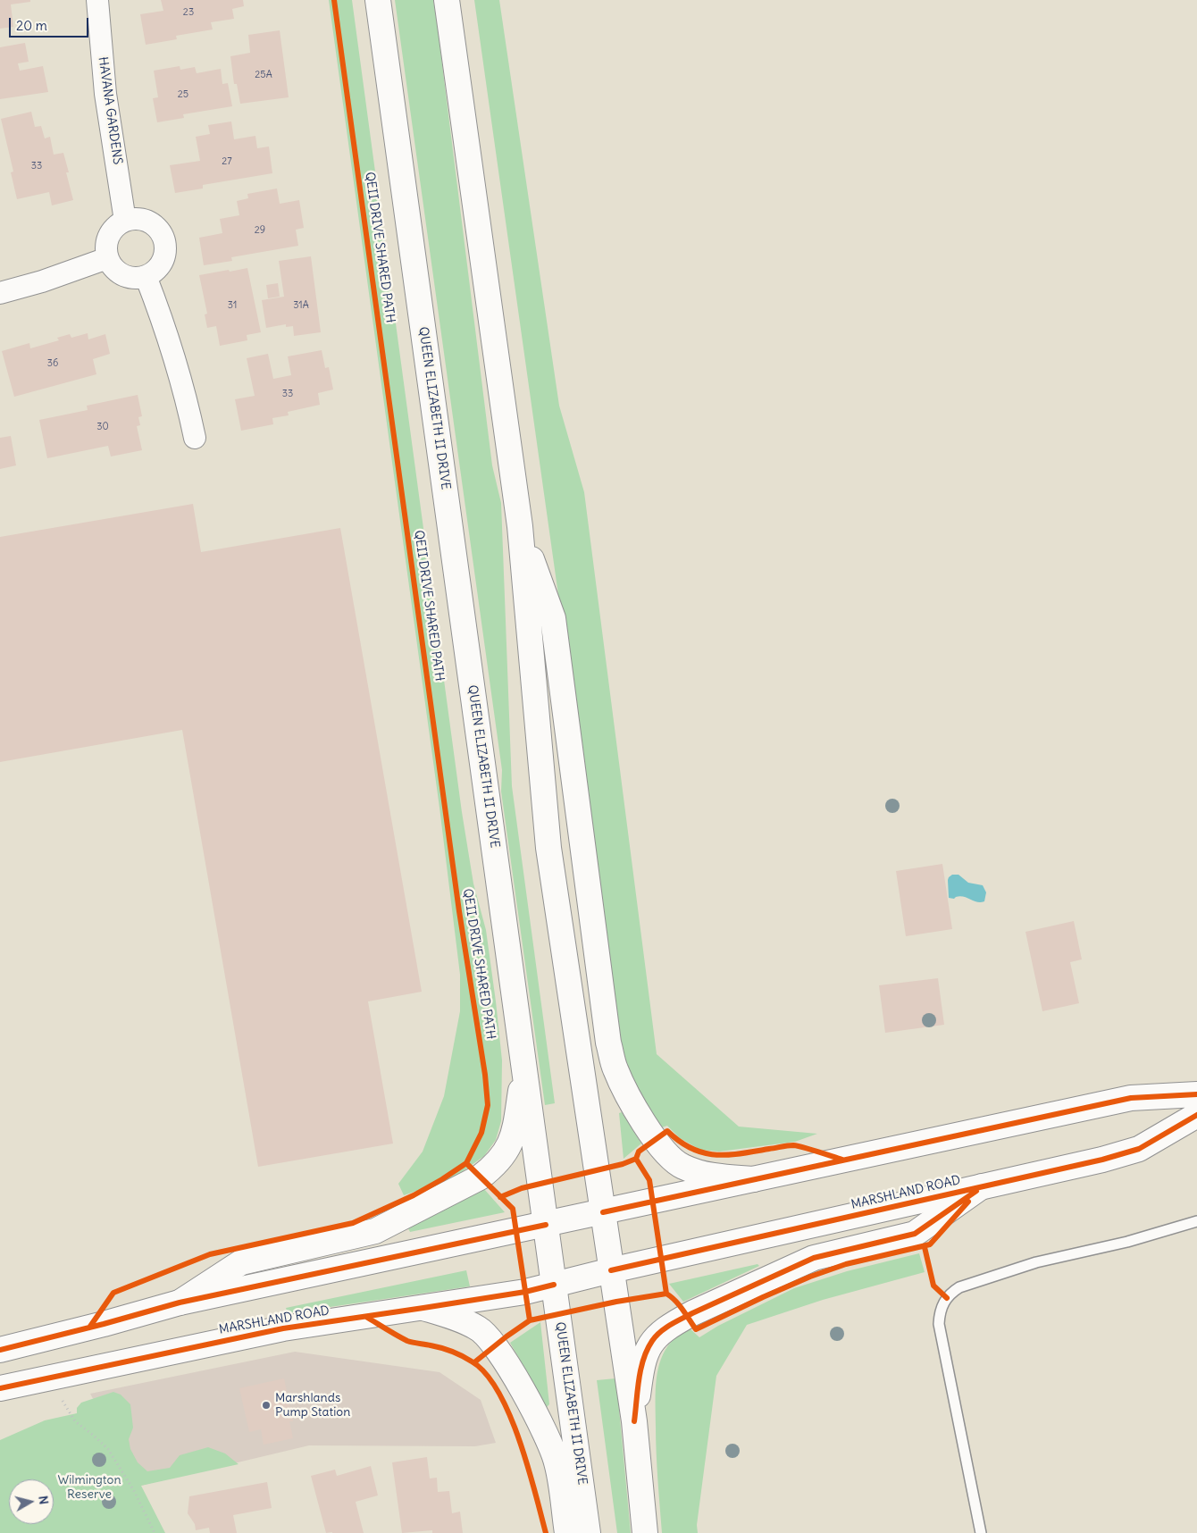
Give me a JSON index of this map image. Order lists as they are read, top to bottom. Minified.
{"streets":{"main road":["QUEEN ELIZABETH II DRIVE","MARSHLAND ROAD"],"street":["HAVANA GARDENS"],"cycle path":["QEII DRIVE SHARED PATH"]},"crossings":[["QUEEN ELIZABETH II DRIVE","MARSHLAND ROAD"]],"parks":["Wilmington Reserve"],"places":["Marshlands Pump Station"],"house_numbers":["23","25A","25","27","33","29","31","31A","36","33","30"],"scale_bar":"20 m","north":"right"}
